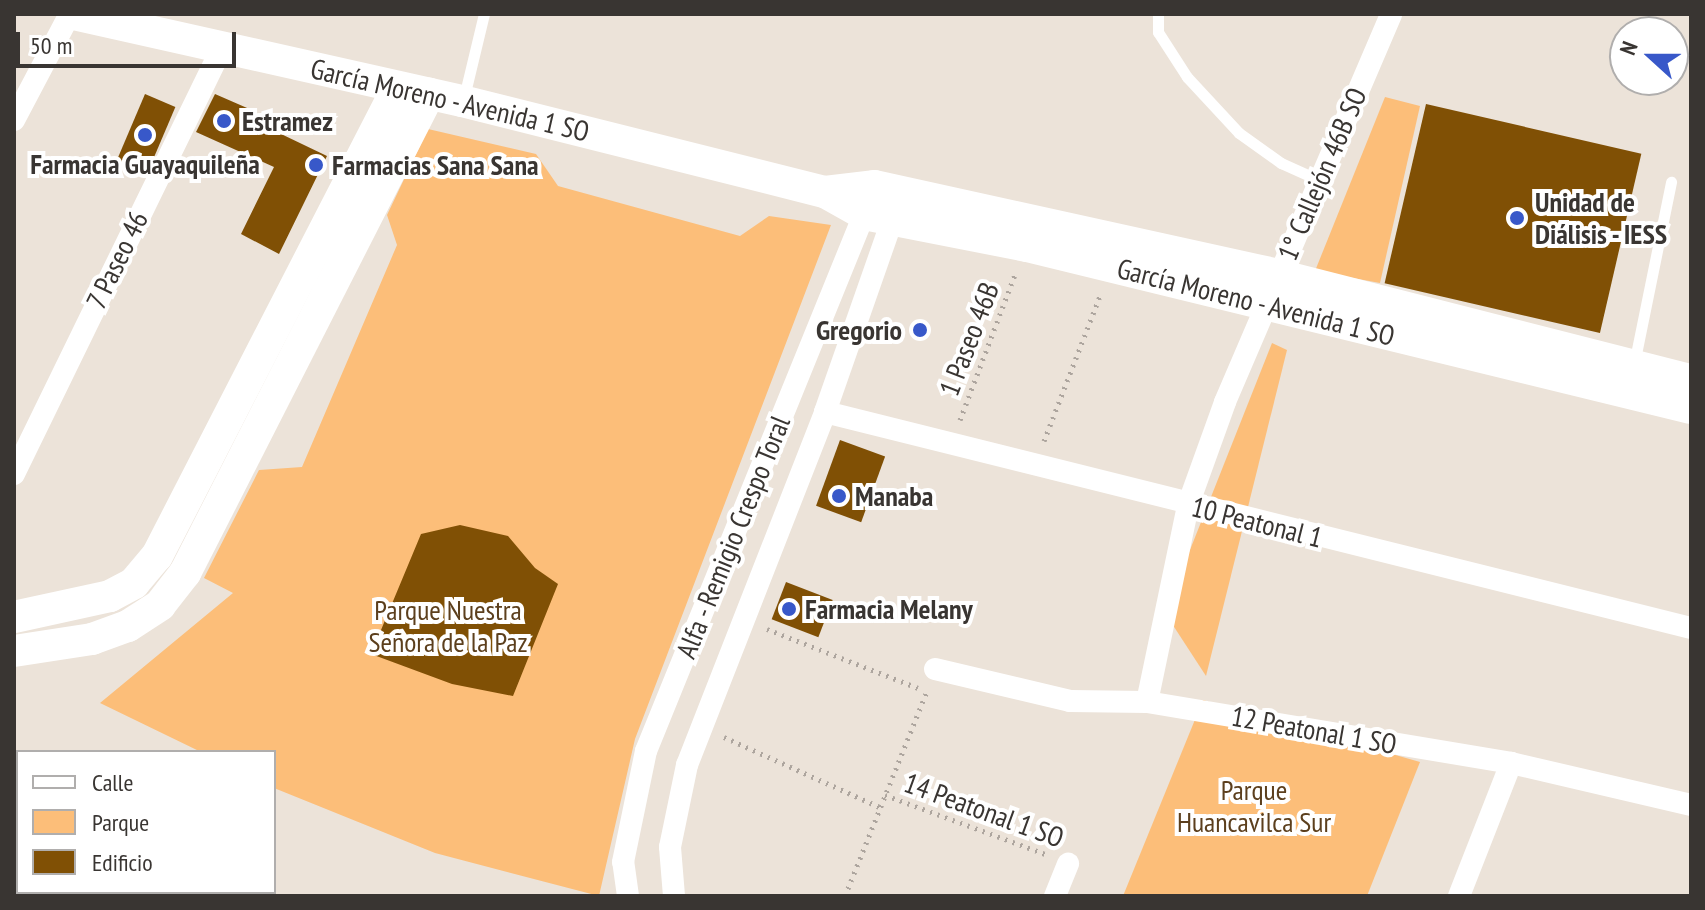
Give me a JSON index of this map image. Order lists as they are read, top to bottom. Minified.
{"streets":{"street":["García Moreno - Avenida 1 SO","1° Callejón 46B SO","7 Paseo 46","10 Peatonal 1","Alfa - Remigio Crespo Toral","12 Peatonal 1 SO"],"path":["1 Paseo 46B","14 Peatonal 1 SO"]},"crossings":[["García Moreno - Avenida 1 SO","1° Callejón 46B SO"],["García Moreno - Avenida 1 SO","7 Paseo 46"],["García Moreno - Avenida 1 SO","1 Paseo 46B"],["García Moreno - Avenida 1 SO","Alfa - Remigio Crespo Toral"],["1° Callejón 46B SO","10 Peatonal 1"],["1° Callejón 46B SO","12 Peatonal 1 SO"],["1 Paseo 46B","10 Peatonal 1"],["10 Peatonal 1","Alfa - Remigio Crespo Toral"],["Alfa - Remigio Crespo Toral","14 Peatonal 1 SO"]],"parks":["Parque Nuestra Señora de la Paz","Parque Huancavilca Sur"],"places":["Estramez","Farmacia Guayaquileña","Farmacias Sana Sana","Unidad de Diálisis - IESS","Gregorio","Manaba","Farmacia Melany"],"legend":["Calle","Parque","Edificio"],"scale_bar":"50 m","north":"left"}
